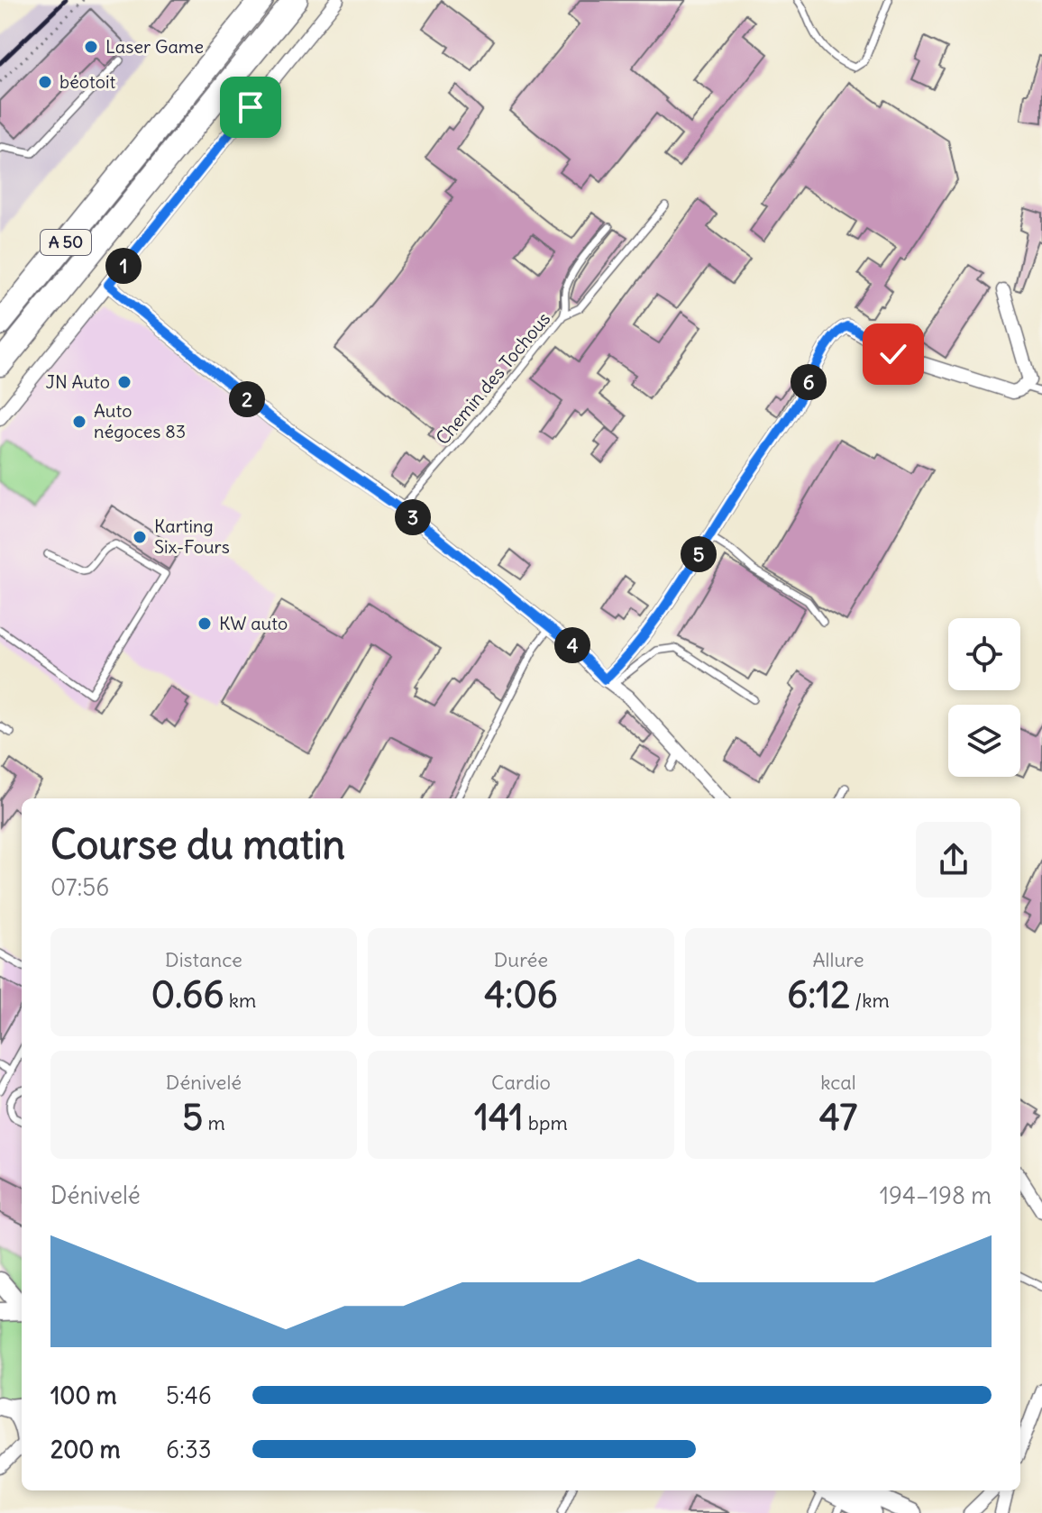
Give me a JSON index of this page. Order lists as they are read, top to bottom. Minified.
{"streets":{"highway":["A 50"],"lane":["Chemin des Tochous"]},"places":["Laser Game","béotoit","JN Auto","Auto négoces 83","Karting Six-Fours","KW auto"],"page":{"pins":["1","6","2","3","5","4"],"heading":["Course du matin","07:56"],"stats":[["Distance","0.66 km"],["Durée","4:06"],["Allure","6:12 /km"],["Dénivelé","5 m"],["Cardio","141 bpm"],["kcal","47"]],"chart":["Dénivelé","194–198 m"],"list":[{"name":"100 m","note":"5:46"},{"name":"200 m","note":"6:33"}]}}
